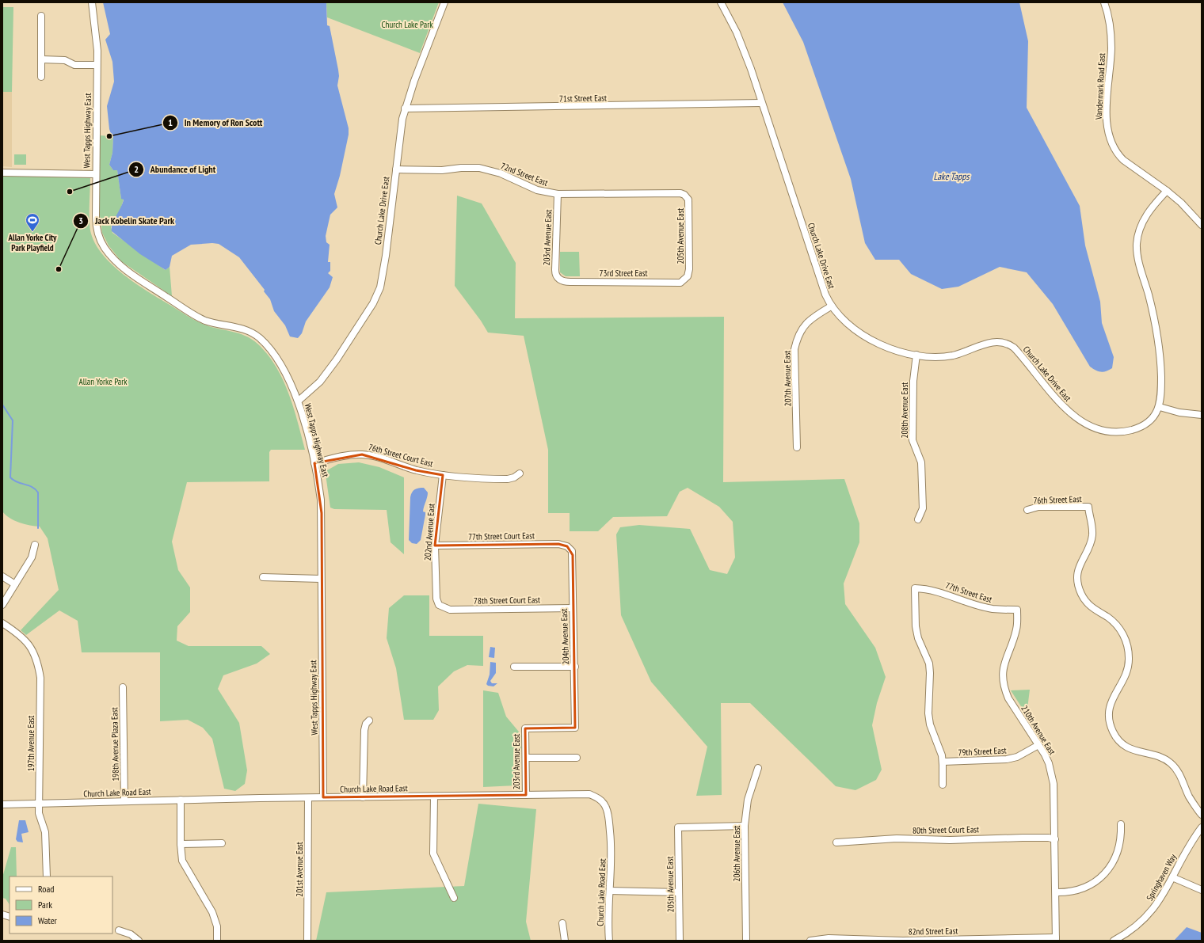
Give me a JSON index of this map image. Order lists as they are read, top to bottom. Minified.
{"streets":{"street":["Vandermark Road East","71st Street East","West Tapps Highway East","72nd Street East","Church Lake Drive East","205th Avenue East","203rd Avenue East","73rd Street East","207th Avenue East","208th Avenue East","76th Street Court East","76th Street East","202nd Avenue East","77th Street Court East","77th Street East","78th Street Court East","204th Avenue East","210th Avenue East","197th Avenue East","198th Avenue Plaza East","79th Street East","Church Lake Road East","80th Street Court East","206th Avenue East","201st Avenue East","Springhaven Way","82nd Street East"]},"crossings":[["71st Street East","Church Lake Drive East"],["West Tapps Highway East","Church Lake Drive East"],["West Tapps Highway East","76th Street Court East"],["West Tapps Highway East","Church Lake Road East"],["72nd Street East","Church Lake Drive East"],["72nd Street East","205th Avenue East"],["72nd Street East","203rd Avenue East"],["Church Lake Drive East","207th Avenue East"],["Church Lake Drive East","208th Avenue East"],["205th Avenue East","73rd Street East"],["205th Avenue East","206th Avenue East"],["203rd Avenue East","73rd Street East"],["203rd Avenue East","204th Avenue East"],["203rd Avenue East","Church Lake Road East"],["76th Street Court East","202nd Avenue East"],["202nd Avenue East","77th Street Court East"],["202nd Avenue East","78th Street Court East"],["77th Street Court East","204th Avenue East"],["77th Street East","210th Avenue East"],["77th Street East","79th Street East"],["78th Street Court East","204th Avenue East"],["210th Avenue East","79th Street East"],["210th Avenue East","80th Street Court East"],["210th Avenue East","82nd Street East"],["197th Avenue East","Church Lake Road East"],["198th Avenue Plaza East","Church Lake Road East"],["Church Lake Road East","201st Avenue East"]],"water":["Lake Tapps"],"parks":["Church Lake Park","Allan Yorke Park"],"places":{"other":["In Memory of Ron Scott","Abundance of Light","Jack Kobelin Skate Park"],"sports":["Allan Yorke City Park Playfield"]},"legend":["Road","Park","Water"]}
